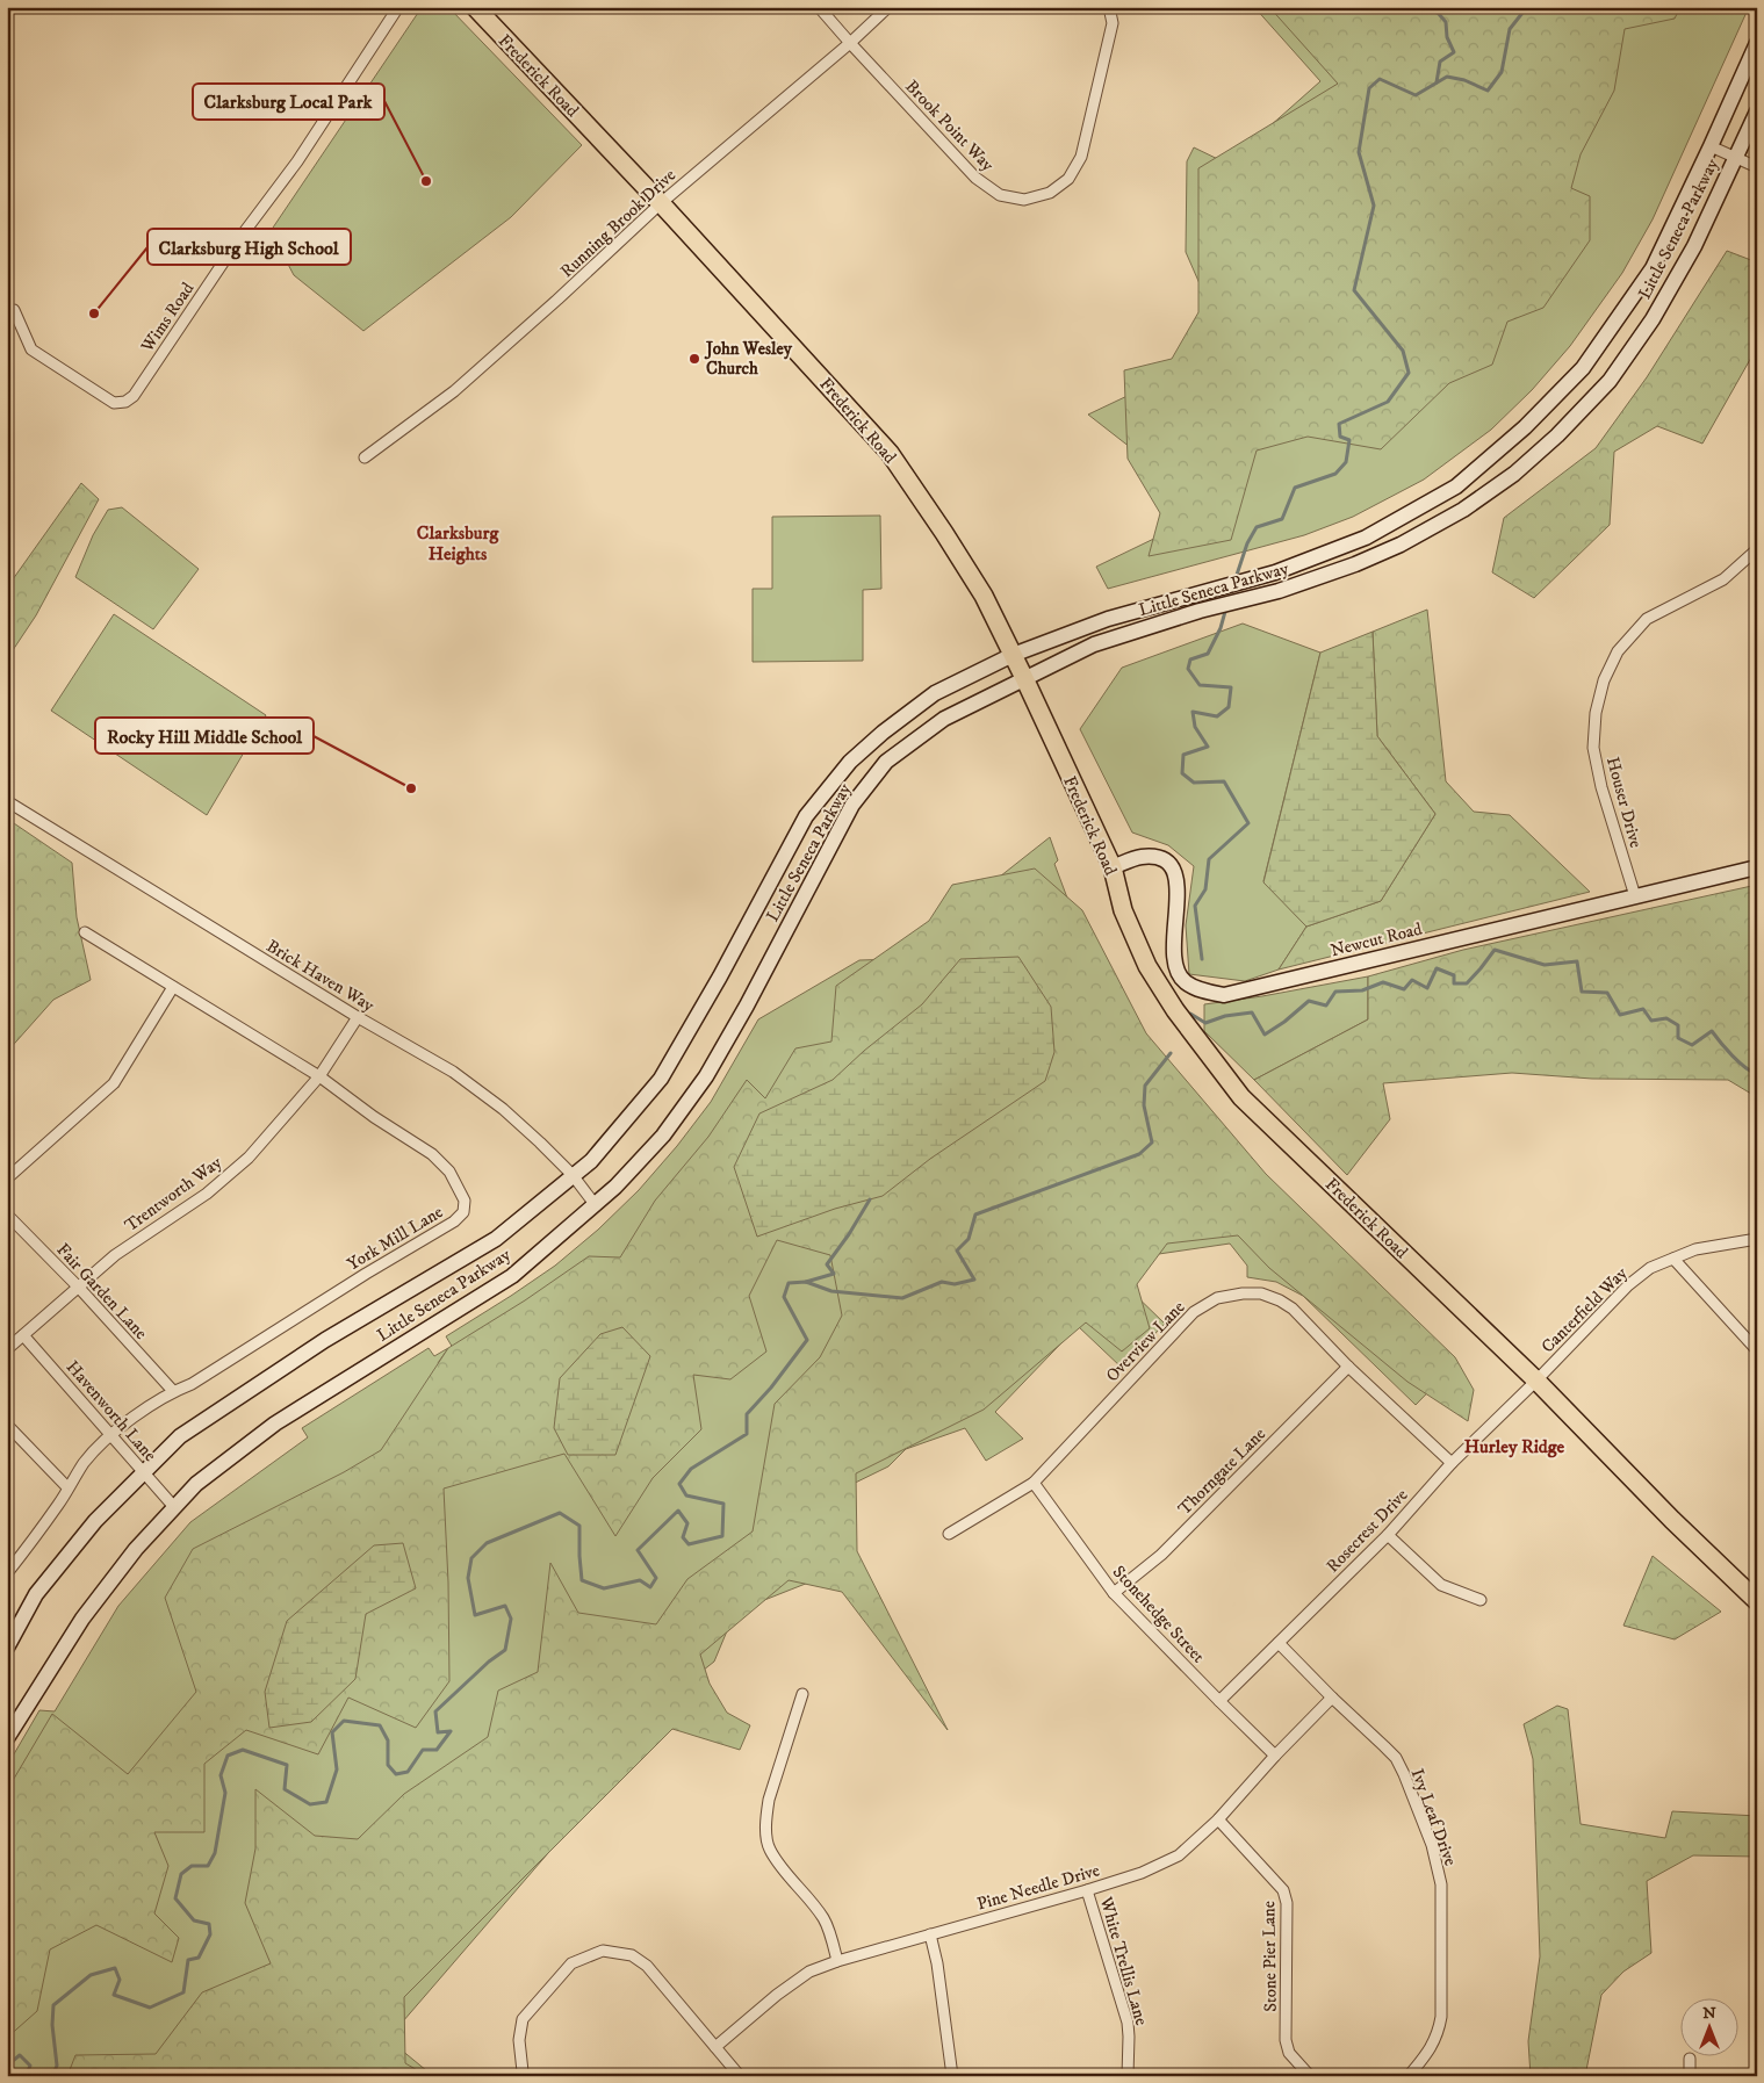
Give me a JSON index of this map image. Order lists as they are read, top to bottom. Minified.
{"streets":{"main road":["Frederick Road"],"street":["Brook Point Way","Running Brook Drive","Little Seneca Parkway","Wims Road","Houser Drive","Newcut Road","Brick Haven Way","Trentworth Way","York Mill Lane","Fair Garden Lane","Canterfield Way","Overview Lane","Havenworth Lane","Thorngate Lane","Rosecrest Drive","Stonehedge Street","Ivy Leaf Drive","Pine Needle Drive","Stone Pier Lane","White Trellis Lane"]},"crossings":[["Frederick Road","Running Brook Drive"],["Frederick Road","Little Seneca Parkway"],["Frederick Road","Newcut Road"],["Frederick Road","Canterfield Way"],["Frederick Road","Rosecrest Drive"],["Brook Point Way","Running Brook Drive"],["Little Seneca Parkway","Brick Haven Way"],["Little Seneca Parkway","Havenworth Lane"],["Houser Drive","Newcut Road"],["Brick Haven Way","Trentworth Way"],["Trentworth Way","York Mill Lane"],["Trentworth Way","Fair Garden Lane"],["Trentworth Way","Havenworth Lane"],["York Mill Lane","Fair Garden Lane"],["York Mill Lane","Havenworth Lane"],["Canterfield Way","Rosecrest Drive"],["Overview Lane","Thorngate Lane"],["Overview Lane","Rosecrest Drive"],["Overview Lane","Stonehedge Street"],["Thorngate Lane","Stonehedge Street"],["Rosecrest Drive","Stonehedge Street"],["Rosecrest Drive","Ivy Leaf Drive"],["Stonehedge Street","Pine Needle Drive"],["Ivy Leaf Drive","Pine Needle Drive"],["Pine Needle Drive","Stone Pier Lane"],["Pine Needle Drive","White Trellis Lane"]],"districts":["Clarksburg Heights","Hurley Ridge"],"places":["Clarksburg Local Park","Clarksburg High School","John Wesley Church","Rocky Hill Middle School"],"north":"top"}
